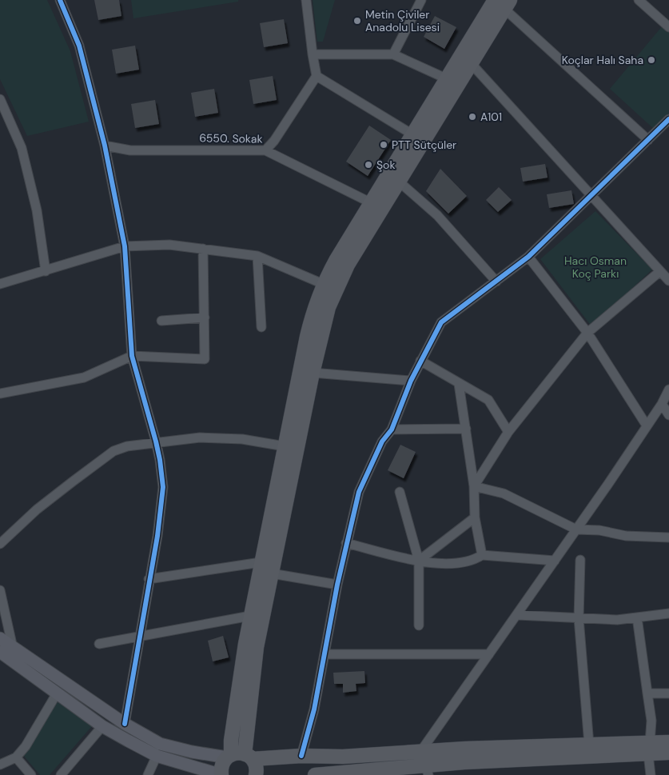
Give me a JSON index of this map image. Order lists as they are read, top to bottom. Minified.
{"streets":{"street":["6550. Sokak"]},"parks":["Hacı Osman Koç Parkı"],"places":["Metin Çiviler Anadolu Lisesi","Koçlar Halı Saha","A101","PTT Sütçüler","Şok"]}
